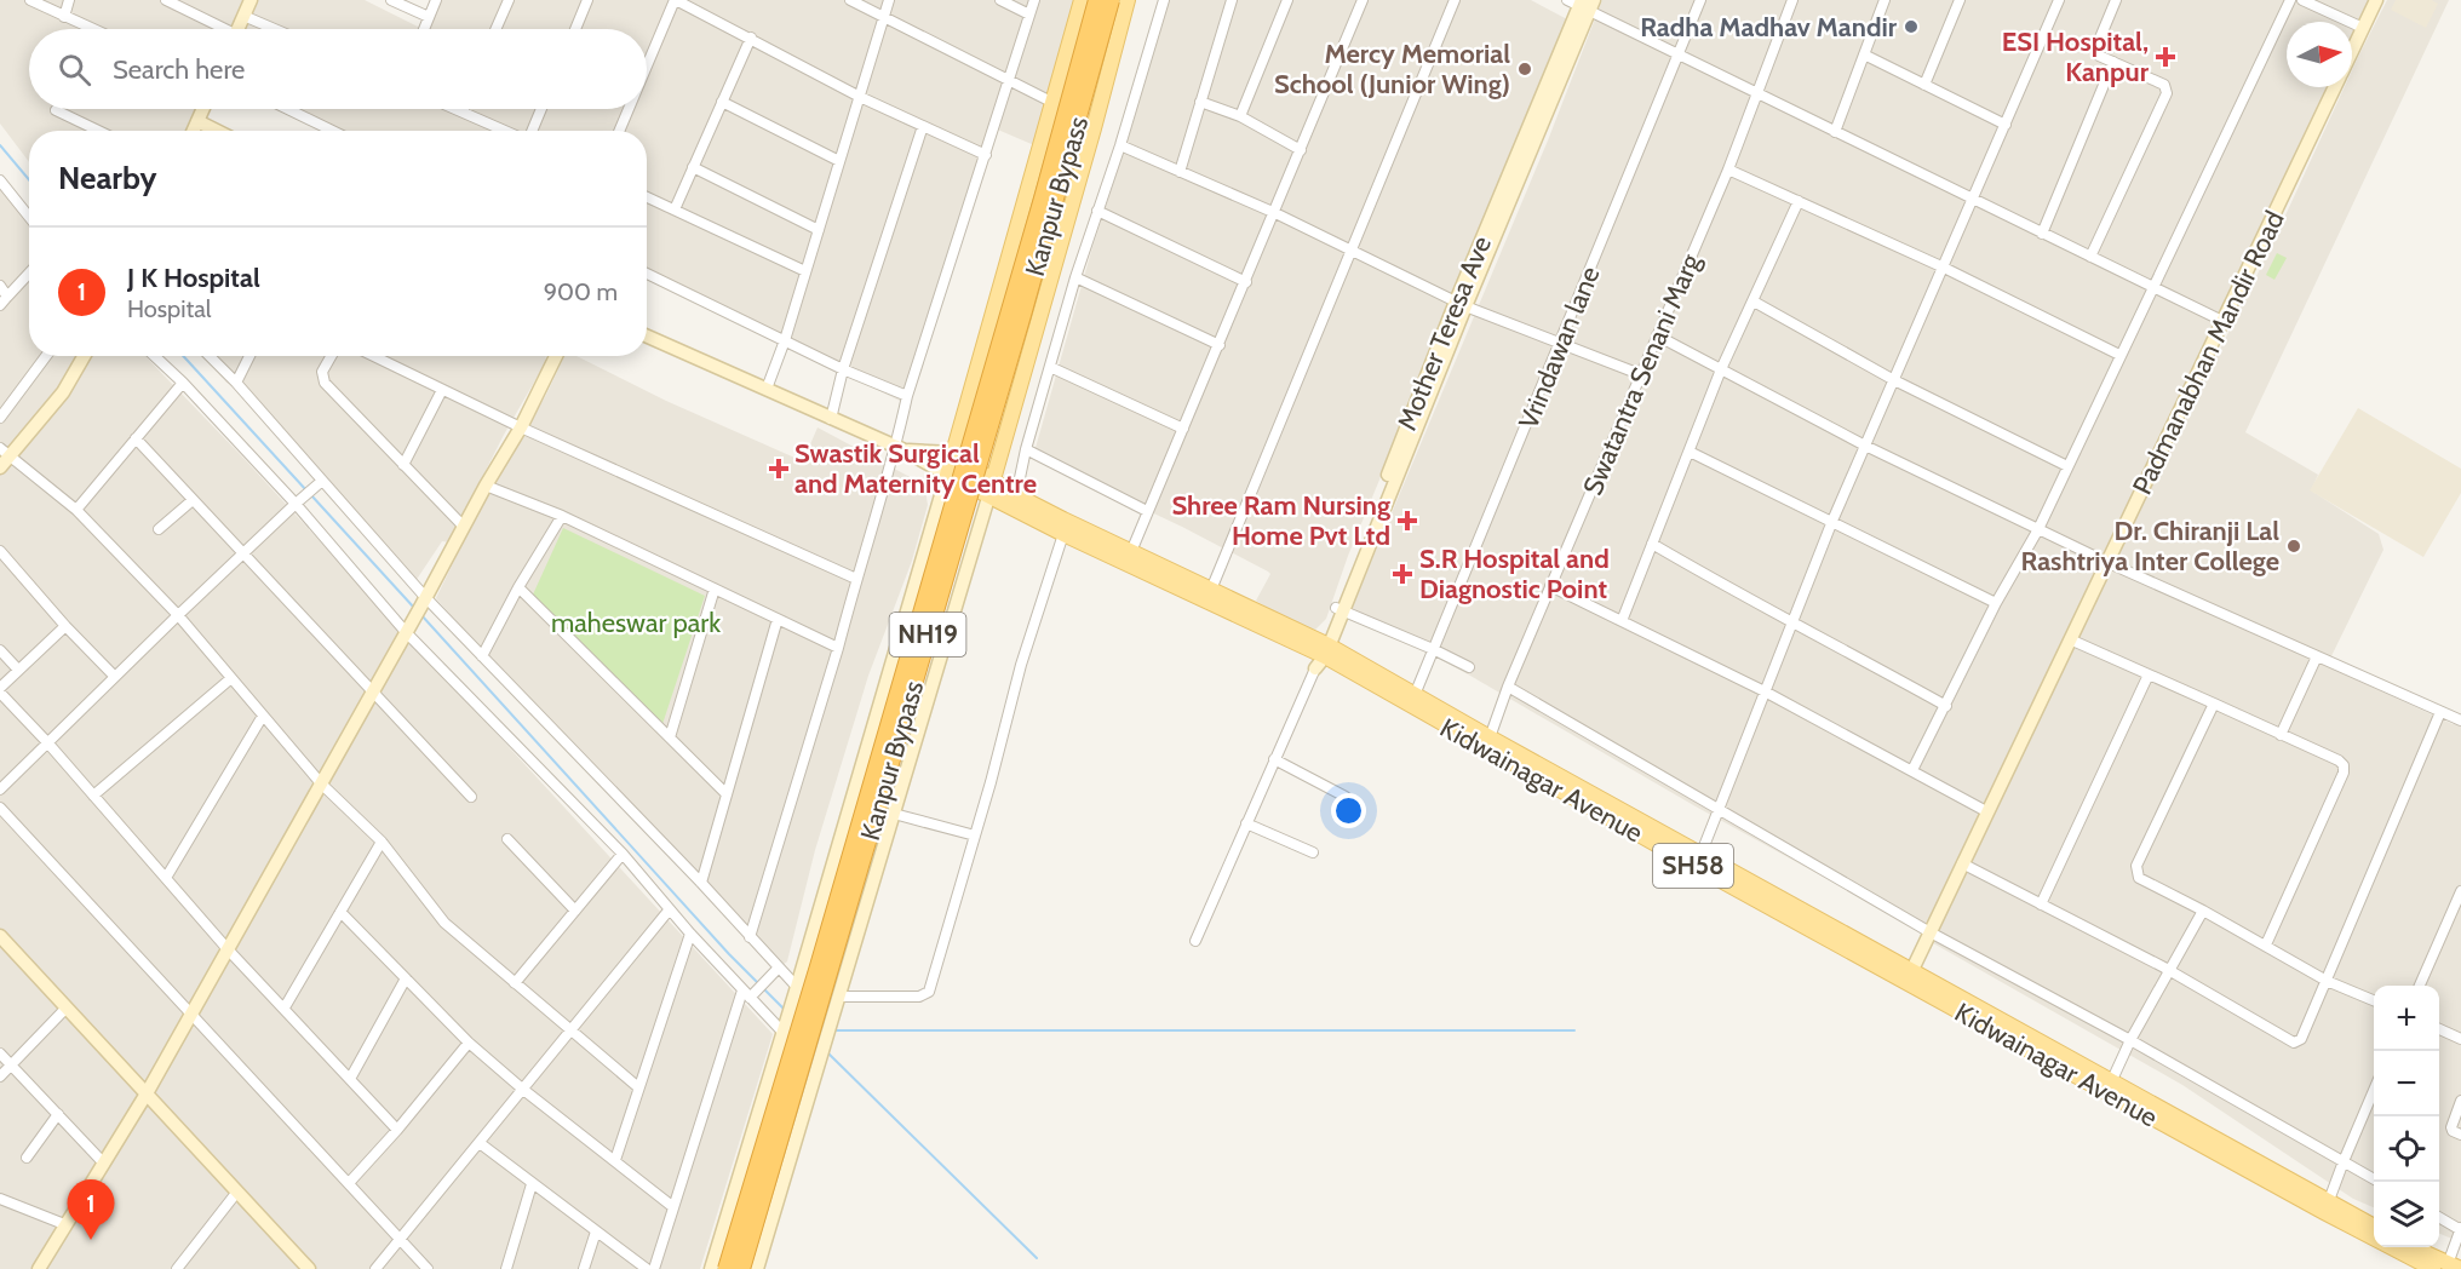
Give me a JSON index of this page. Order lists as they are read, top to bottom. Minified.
{"streets":{"highway":["Kanpur Bypass","NH19"],"main road":["Kidwainagar Avenue","SH58"],"street":["Vrindawan lane","Padmanabhan Mandir Road","Swatantra Senani Marg"]},"crossings":[["Vrindawan lane","Kidwainagar Avenue"],["Padmanabhan Mandir Road","Kidwainagar Avenue"],["Swatantra Senani Marg","Kidwainagar Avenue"]],"parks":["maheswar park"],"places":{"other":["Radha Madhav Mandir","Mercy Memorial School (Junior Wing)","Dr. Chiranji Lal Rashtriya Inter College"],"health":["ESI Hospital, Kanpur","Swastik Surgical and Maternity Centre","Shree Ram Nursing Home Pvt Ltd","S.R Hospital and Diagnostic Point"]},"north":"right","page":{"search":"Search here","heading":"Nearby","list":[{"mark":"1","name":"J K Hospital","note":"Hospital","value":"900 m"}],"map_buttons":["+","−"],"pins":"1"}}
